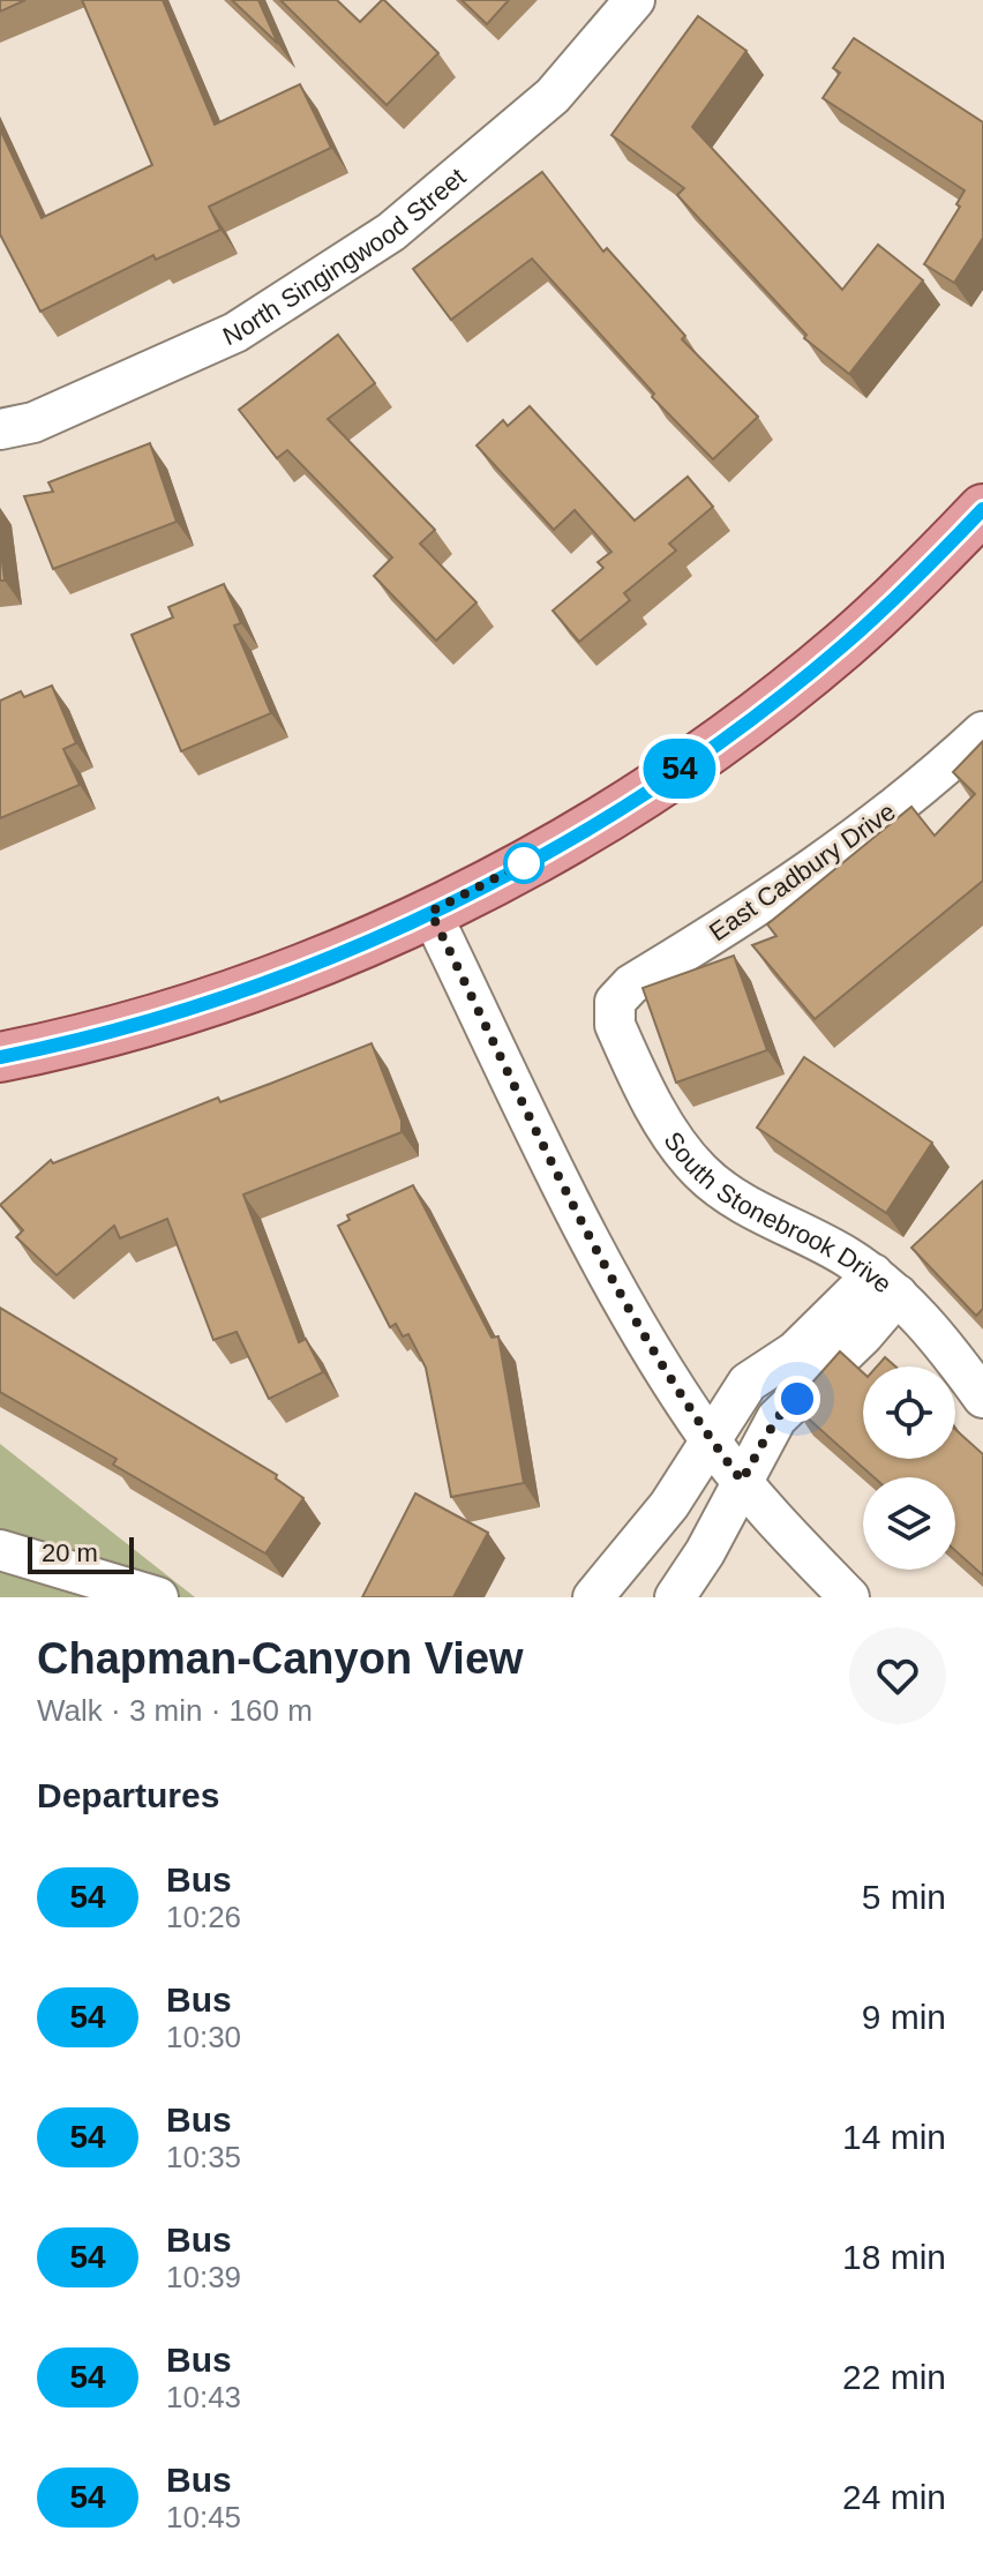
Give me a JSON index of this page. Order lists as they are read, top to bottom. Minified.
{"streets":{"street":["North Singingwood Street","East Cadbury Drive","South Stonebrook Drive"]},"crossings":[["East Cadbury Drive","South Stonebrook Drive"]],"lines":["bus line 54"],"scale_bar":"20 m","page":{"on_map":"54","scale":"20 m","heading":[["Chapman-Canyon View","Walk · 3 min · 160 m"],"Departures"],"list":[{"mark":"54","name":"Bus","note":"10:26","value":"5 min"},{"mark":"54","name":"Bus","note":"10:30","value":"9 min"},{"mark":"54","name":"Bus","note":"10:35","value":"14 min"},{"mark":"54","name":"Bus","note":"10:39","value":"18 min"},{"mark":"54","name":"Bus","note":"10:43","value":"22 min"},{"mark":"54","name":"Bus","note":"10:45","value":"24 min"}]}}
